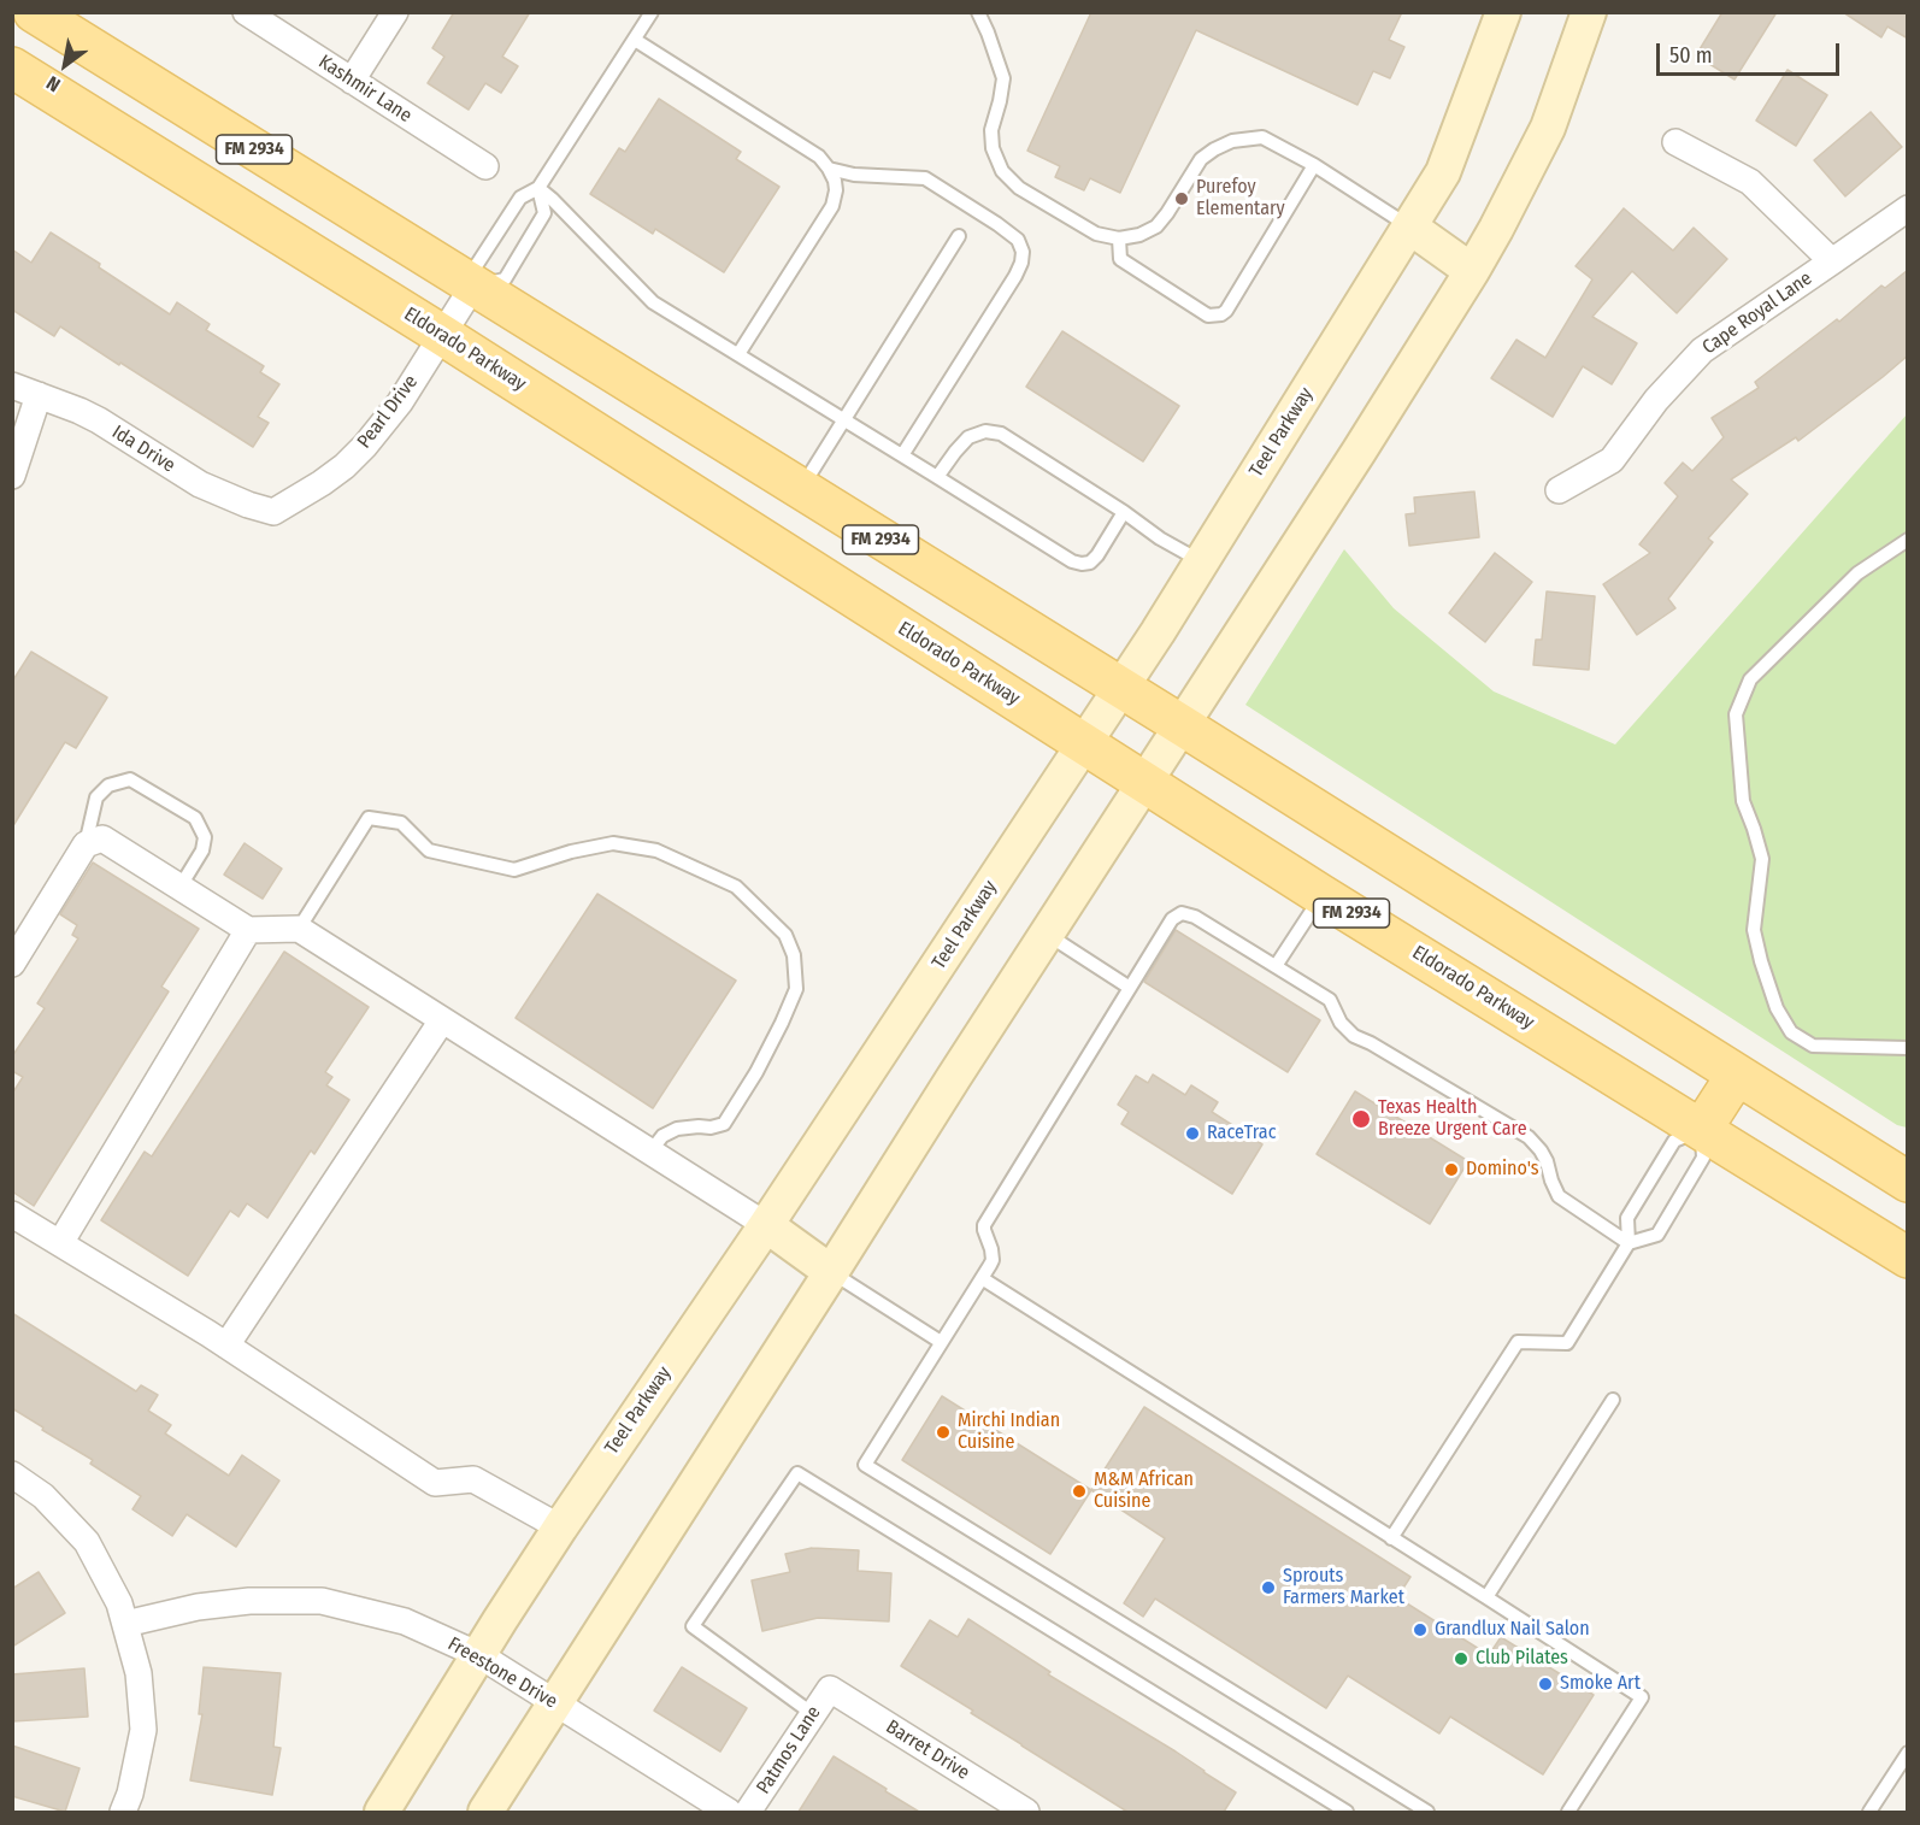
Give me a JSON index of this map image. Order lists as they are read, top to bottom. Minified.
{"streets":{"main road":["FM 2934","Eldorado Parkway","Teel Parkway"],"street":["Kashmir Lane","Cape Royal Lane","Pearl Drive","Ida Drive","Freestone Drive","Patmos Lane","Barret Drive"]},"crossings":[["FM 2934","Pearl Drive"],["FM 2934","Teel Parkway"],["Eldorado Parkway","Pearl Drive"],["Eldorado Parkway","Teel Parkway"],["Pearl Drive","Ida Drive"],["Teel Parkway","Freestone Drive"],["Patmos Lane","Barret Drive"]],"places":["Purefoy Elementary","Texas Health Breeze Urgent Care","RaceTrac","Domino's","Mirchi Indian Cuisine","M&M African Cuisine","Sprouts Farmers Market","Grandlux Nail Salon","Club Pilates","Smoke Art"],"scale_bar":"50 m","north":"bottom left"}
